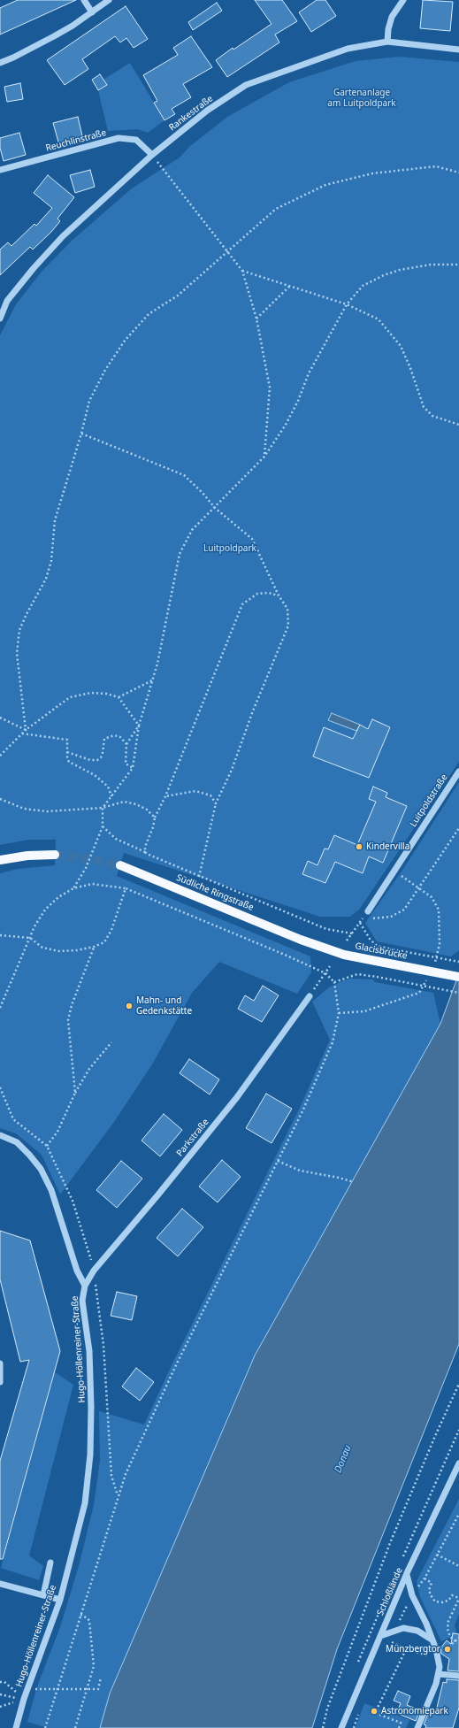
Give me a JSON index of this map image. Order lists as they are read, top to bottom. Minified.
{"streets":{"main road":["Südliche Ringstraße","Glacisbrücke"],"street":["Rankestraße","Reuchlinstraße","Luitpoldstraße","Parkstraße","Hugo-Höllenreiner-Straße","Schloßlände"]},"crossings":[["Rankestraße","Reuchlinstraße"],["Südliche Ringstraße","Glacisbrücke"],["Parkstraße","Hugo-Höllenreiner-Straße"]],"water":["Donau"],"parks":["Gartenanlage am Luitpoldpark","Luitpoldpark"],"places":["Kindervilla","Mahn- und Gedenkstätte","Münzbergtor","Astronomiepark"]}
